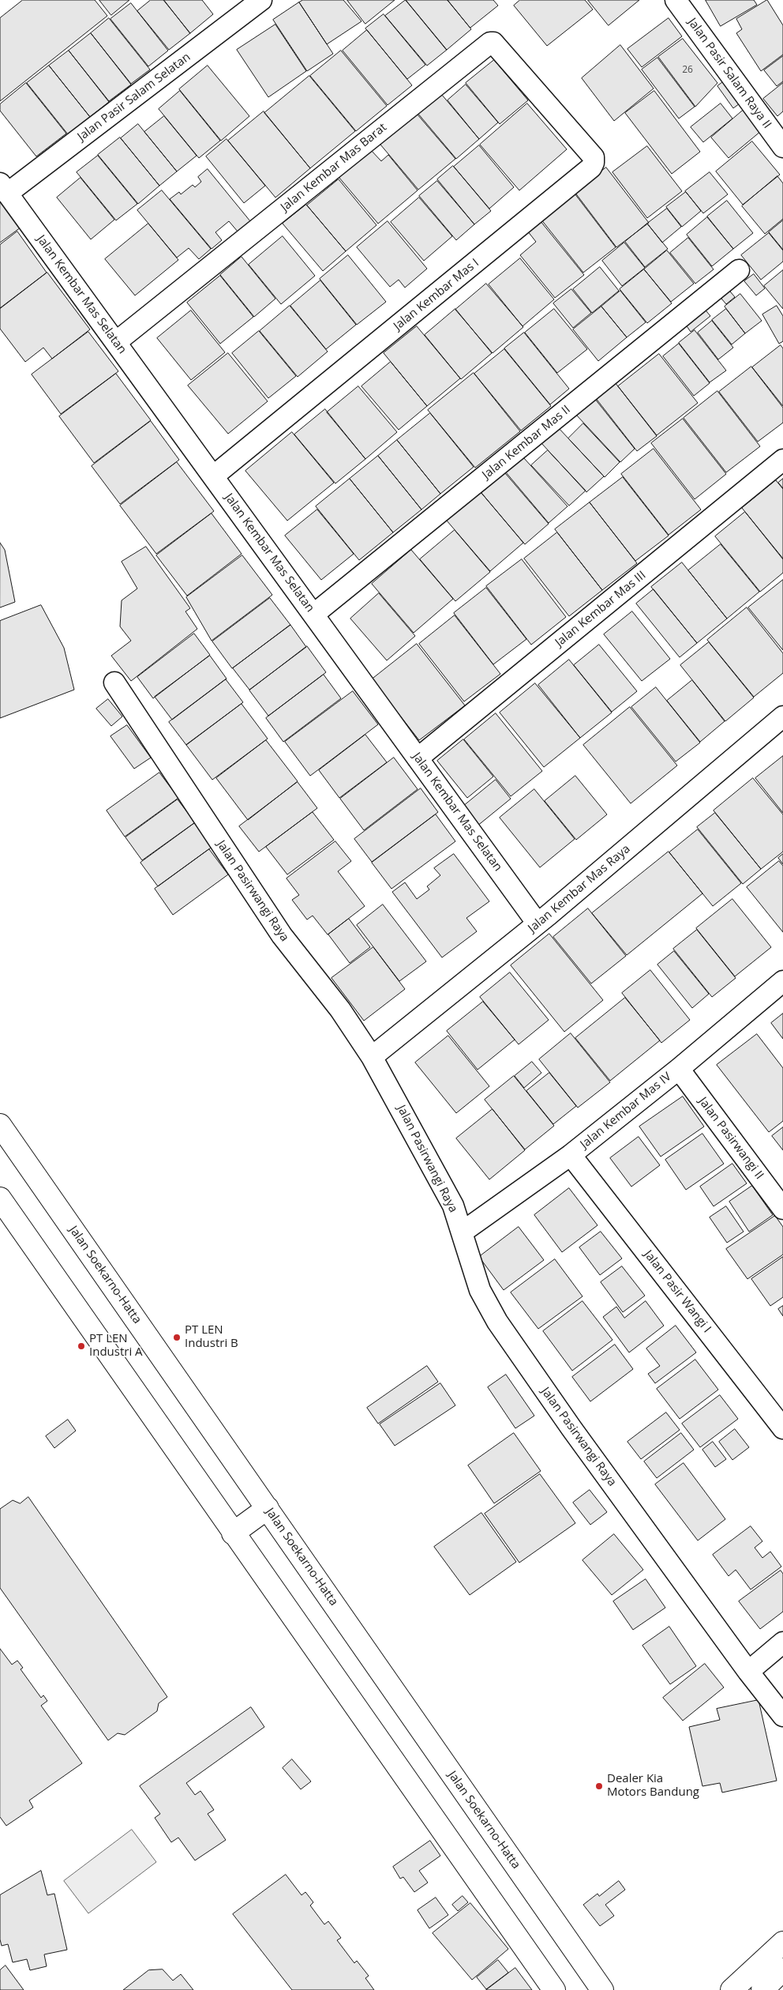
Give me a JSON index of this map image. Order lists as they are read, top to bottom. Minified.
{"streets":{"main road":["Jalan Soekarno-Hatta"],"street":["Jalan Pasir Salam Raya II","Jalan Pasir Salam Selatan","Jalan Kembar Mas Barat","Jalan Kembar Mas Selatan","Jalan Kembar Mas I","Jalan Kembar Mas II","Jalan Kembar Mas III","Jalan Kembar Mas Raya","Jalan Pasirwangi Raya","Jalan Kembar Mas IV","Jalan Pasirwangi II","Jalan Pasir Wangi I"]},"crossings":[["Jalan Pasir Salam Selatan","Jalan Kembar Mas Selatan"],["Jalan Kembar Mas Barat","Jalan Kembar Mas Selatan"],["Jalan Kembar Mas Barat","Jalan Kembar Mas I"],["Jalan Kembar Mas Selatan","Jalan Kembar Mas I"],["Jalan Kembar Mas Selatan","Jalan Kembar Mas II"],["Jalan Kembar Mas Selatan","Jalan Kembar Mas III"],["Jalan Kembar Mas Selatan","Jalan Kembar Mas Raya"],["Jalan Kembar Mas Raya","Jalan Pasirwangi Raya"],["Jalan Pasirwangi Raya","Jalan Kembar Mas IV"],["Jalan Kembar Mas IV","Jalan Pasirwangi II"],["Jalan Kembar Mas IV","Jalan Pasir Wangi I"]],"places":["PT LEN Industri B","PT LEN Industri A","Dealer Kia Motors Bandung"],"house_numbers":["26"]}
